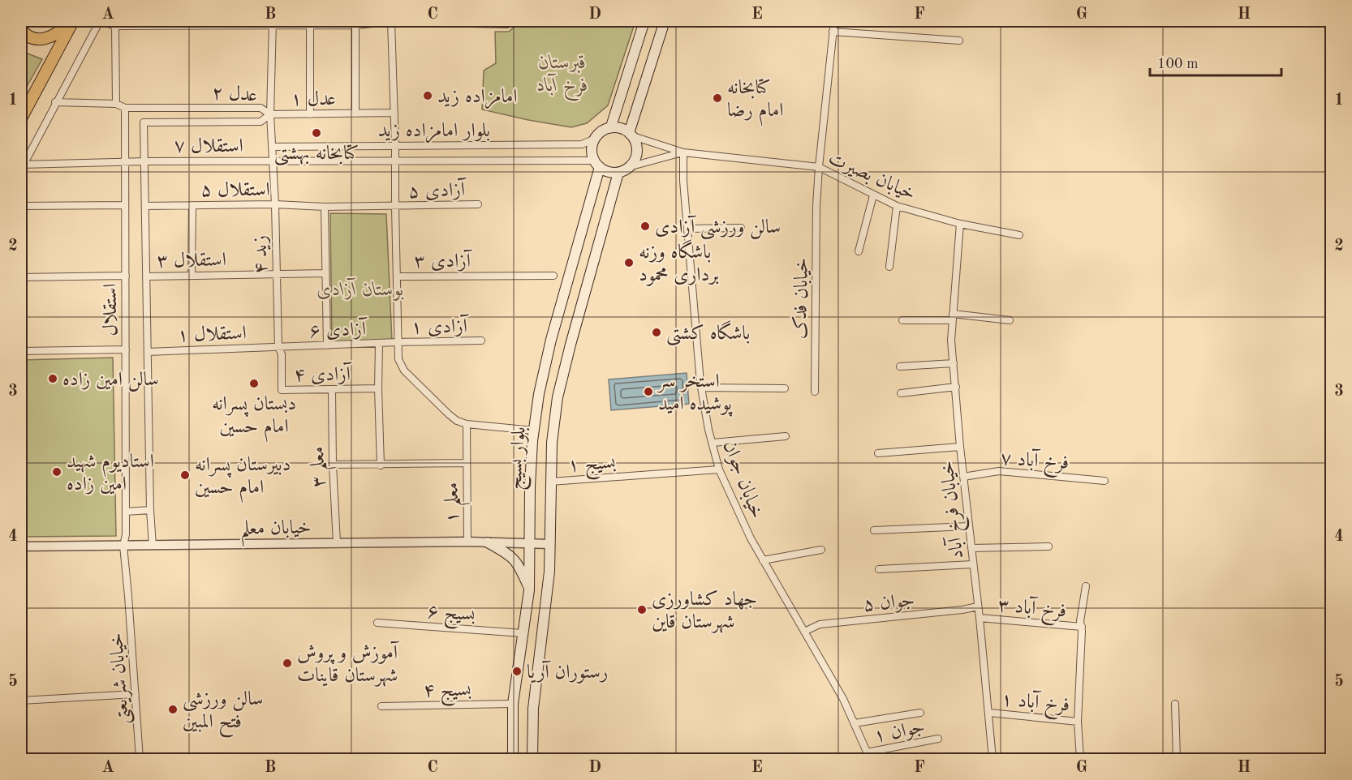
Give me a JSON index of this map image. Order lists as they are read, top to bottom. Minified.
{"streets":{"main road":["بلوار بسیج"],"street":["عدل ۲","عدل ۱","بلوار امامزاده زید","استقلال ۷","خیابان بصیرت","استقلال ۵","آزادی ۵","زید ۴","استقلال ۳","آزادی ۳","خیابان فدک","استقلال","آزادی ۱","آزادی ۶","استقلال ۱","آزادی ۴","فرخ آباد ۷","بسیج ۱","معلم ۳","خیابان جوان","معلم ۱","خیابان فرخ آباد","خیابان معلم","جوان ۵","فرخ آباد ۳","بسیج ۶","خیابان شریعتی","بسیج ۴","فرخ آباد ۱","جوان ۱"]},"crossings":[["عدل ۲","عدل ۱"],["عدل ۲","زید ۴"],["عدل ۲","استقلال"],["عدل ۱","زید ۴"],["بلوار امامزاده زید","استقلال ۷"],["بلوار امامزاده زید","زید ۴"],["بلوار امامزاده زید","بلوار بسیج"],["استقلال ۷","زید ۴"],["استقلال ۷","استقلال"],["خیابان بصیرت","خیابان فدک"],["خیابان بصیرت","خیابان جوان"],["خیابان بصیرت","خیابان فرخ آباد"],["استقلال ۵","آزادی ۵"],["استقلال ۵","زید ۴"],["استقلال ۵","استقلال"],["زید ۴","استقلال ۳"],["زید ۴","آزادی ۶"],["زید ۴","استقلال ۱"],["زید ۴","آزادی ۴"],["استقلال ۳","استقلال"],["استقلال","استقلال ۱"],["استقلال","خیابان معلم"],["استقلال","خیابان شریعتی"],["آزادی ۱","آزادی ۶"],["آزادی ۶","استقلال ۱"],["آزادی ۶","آزادی ۴"],["استقلال ۱","آزادی ۴"],["آزادی ۴","معلم ۳"],["بلوار بسیج","بسیج ۱"],["بلوار بسیج","خیابان معلم"],["بلوار بسیج","بسیج ۶"],["بلوار بسیج","بسیج ۴"],["فرخ آباد ۷","خیابان فرخ آباد"],["بسیج ۱","خیابان جوان"],["معلم ۳","خیابان معلم"],["خیابان جوان","جوان ۵"],["خیابان جوان","جوان ۱"],["معلم ۱","خیابان معلم"],["خیابان فرخ آباد","جوان ۵"],["خیابان فرخ آباد","فرخ آباد ۳"],["خیابان فرخ آباد","فرخ آباد ۱"],["خیابان معلم","خیابان شریعتی"]],"parks":["قبرستان فرخ آباد","بوستان آزادی"],"places":["امامزاده زید","کتابخانه امام رضا","کتابخانه بهشتی","سالن ورزشی آزادی","باشگاه وزنه برداری محمود","باشگاه کشتی","سالن امین زاده","دبستان پسرانه امام حسین","استخر سر پوشیده امید","استادیوم شهید امین زاده","دبیرستان پسرانه امام حسین","جهاد کشاورزی شهرستان قاین","آموزش و پروش شهرستان قاینات","رستوران آریا","سالن ورزشی فتح المبین"],"scale_bar":"100 m","grid":{"columns":["A","B","C","D","E","F","G","H"],"rows":["1","2","3","4","5"]}}
